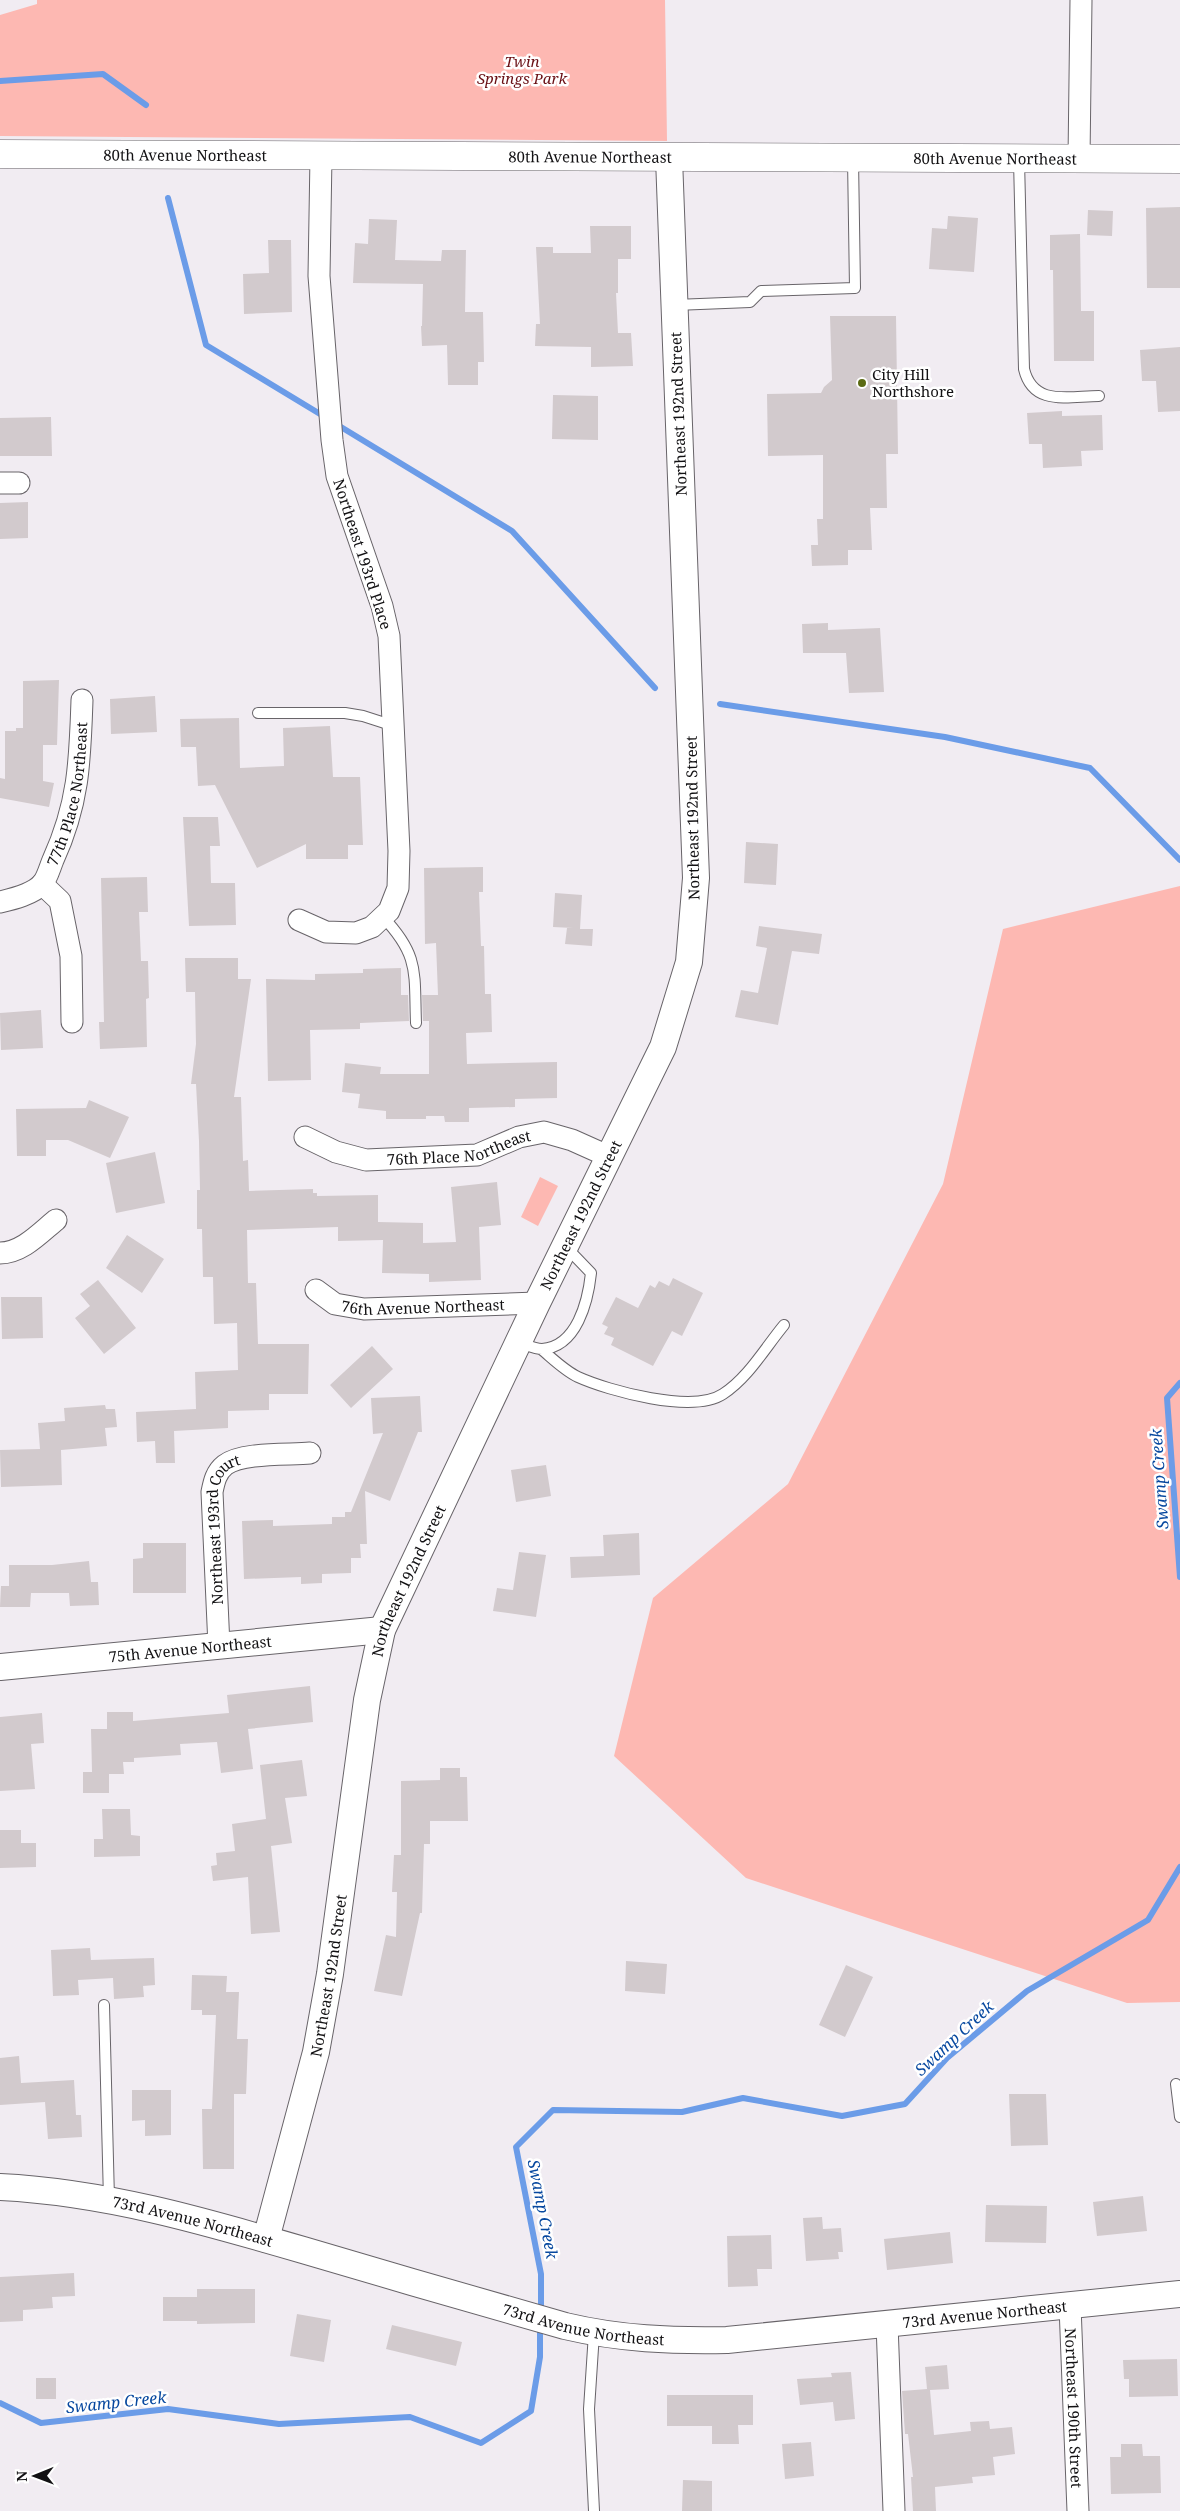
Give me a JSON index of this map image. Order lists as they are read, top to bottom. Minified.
{"streets":{"main road":["80th Avenue Northeast"],"street":["Northeast 192nd Street","Northeast 193rd Place","77th Place Northeast","76th Place Northeast","76th Avenue Northeast","Northeast 193rd Court","75th Avenue Northeast","73rd Avenue Northeast","Northeast 190th Street"]},"crossings":[["80th Avenue Northeast","Northeast 192nd Street"],["80th Avenue Northeast","Northeast 193rd Place"],["Northeast 192nd Street","76th Place Northeast"],["Northeast 192nd Street","76th Avenue Northeast"],["Northeast 192nd Street","75th Avenue Northeast"],["Northeast 192nd Street","73rd Avenue Northeast"],["Northeast 193rd Court","75th Avenue Northeast"],["73rd Avenue Northeast","Northeast 190th Street"]],"water":["Swamp Creek"],"parks":["Twin Springs Park"],"places":["City Hill Northshore"],"north":"left"}
